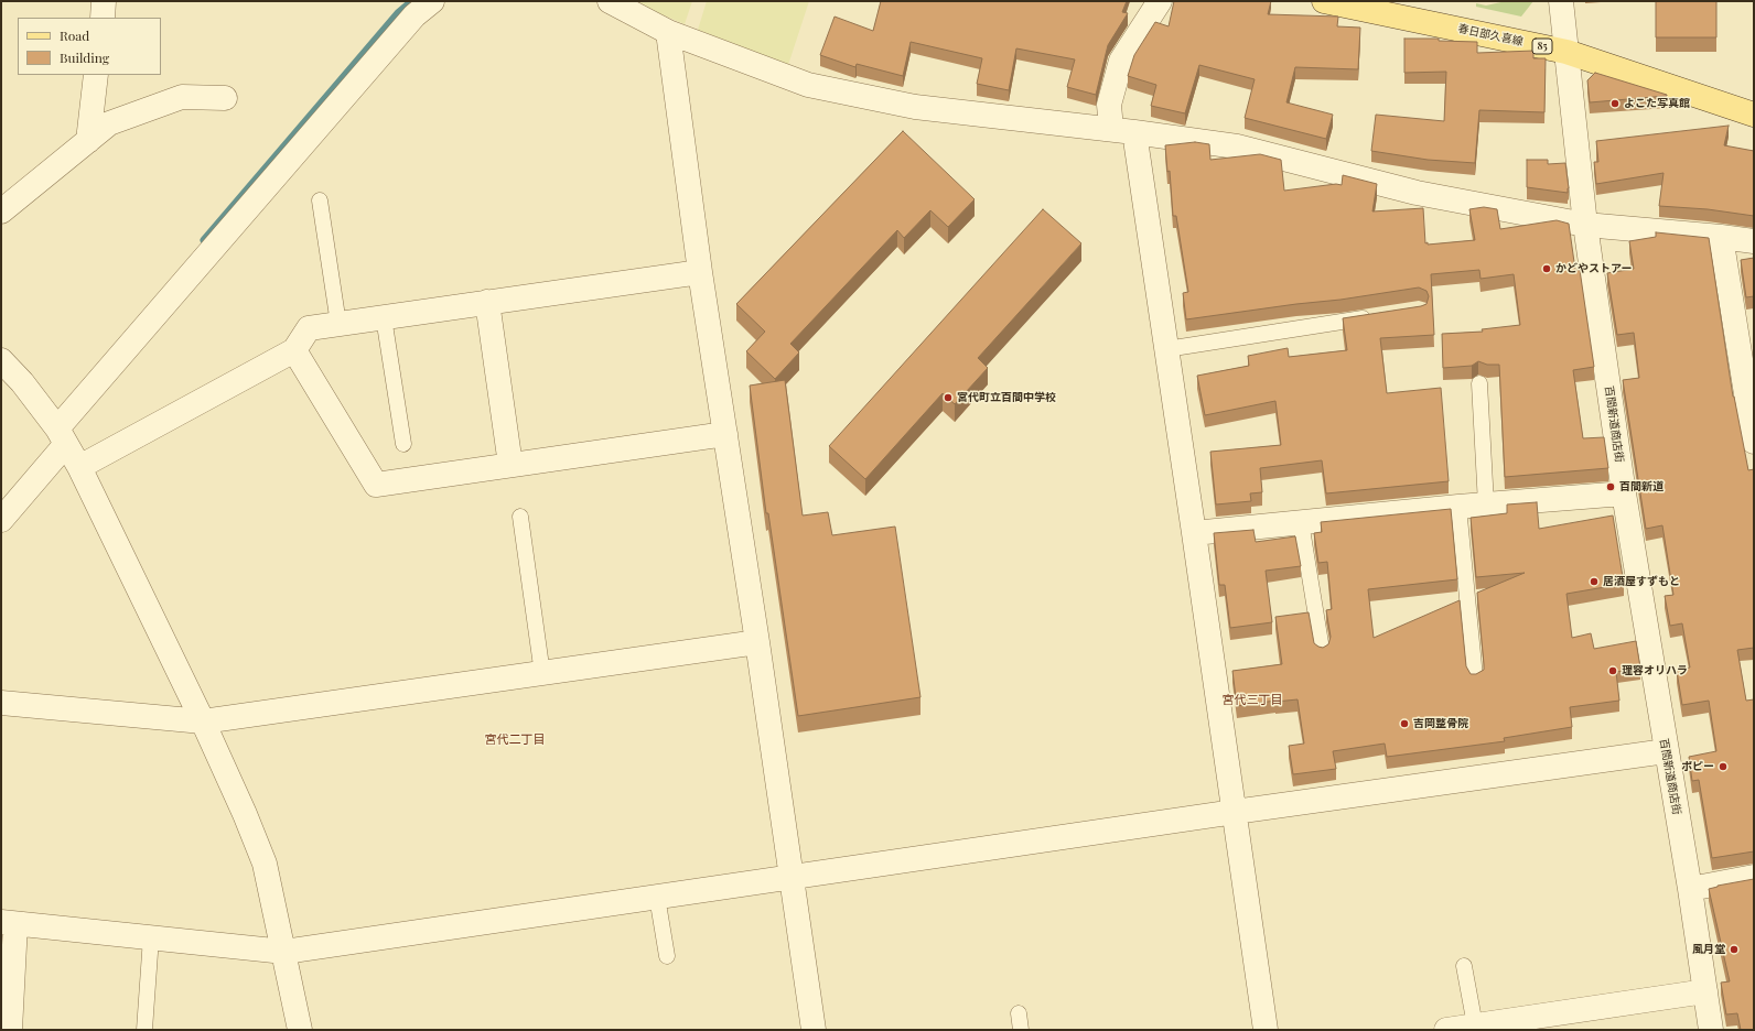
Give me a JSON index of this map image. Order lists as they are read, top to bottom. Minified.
{"streets":{"main road":["春日部久喜線","85"],"street":["百間新道商店街"]},"crossings":[["春日部久喜線","百間新道商店街"]],"districts":["宮代三丁目","宮代二丁目"],"places":["よこた写真館","かどやストアー","宮代町立百間中学校","百間新道","居酒屋すずもと","理容オリハラ","吉岡整骨院","ポピー","風月堂"],"legend":["Road","Building"]}
